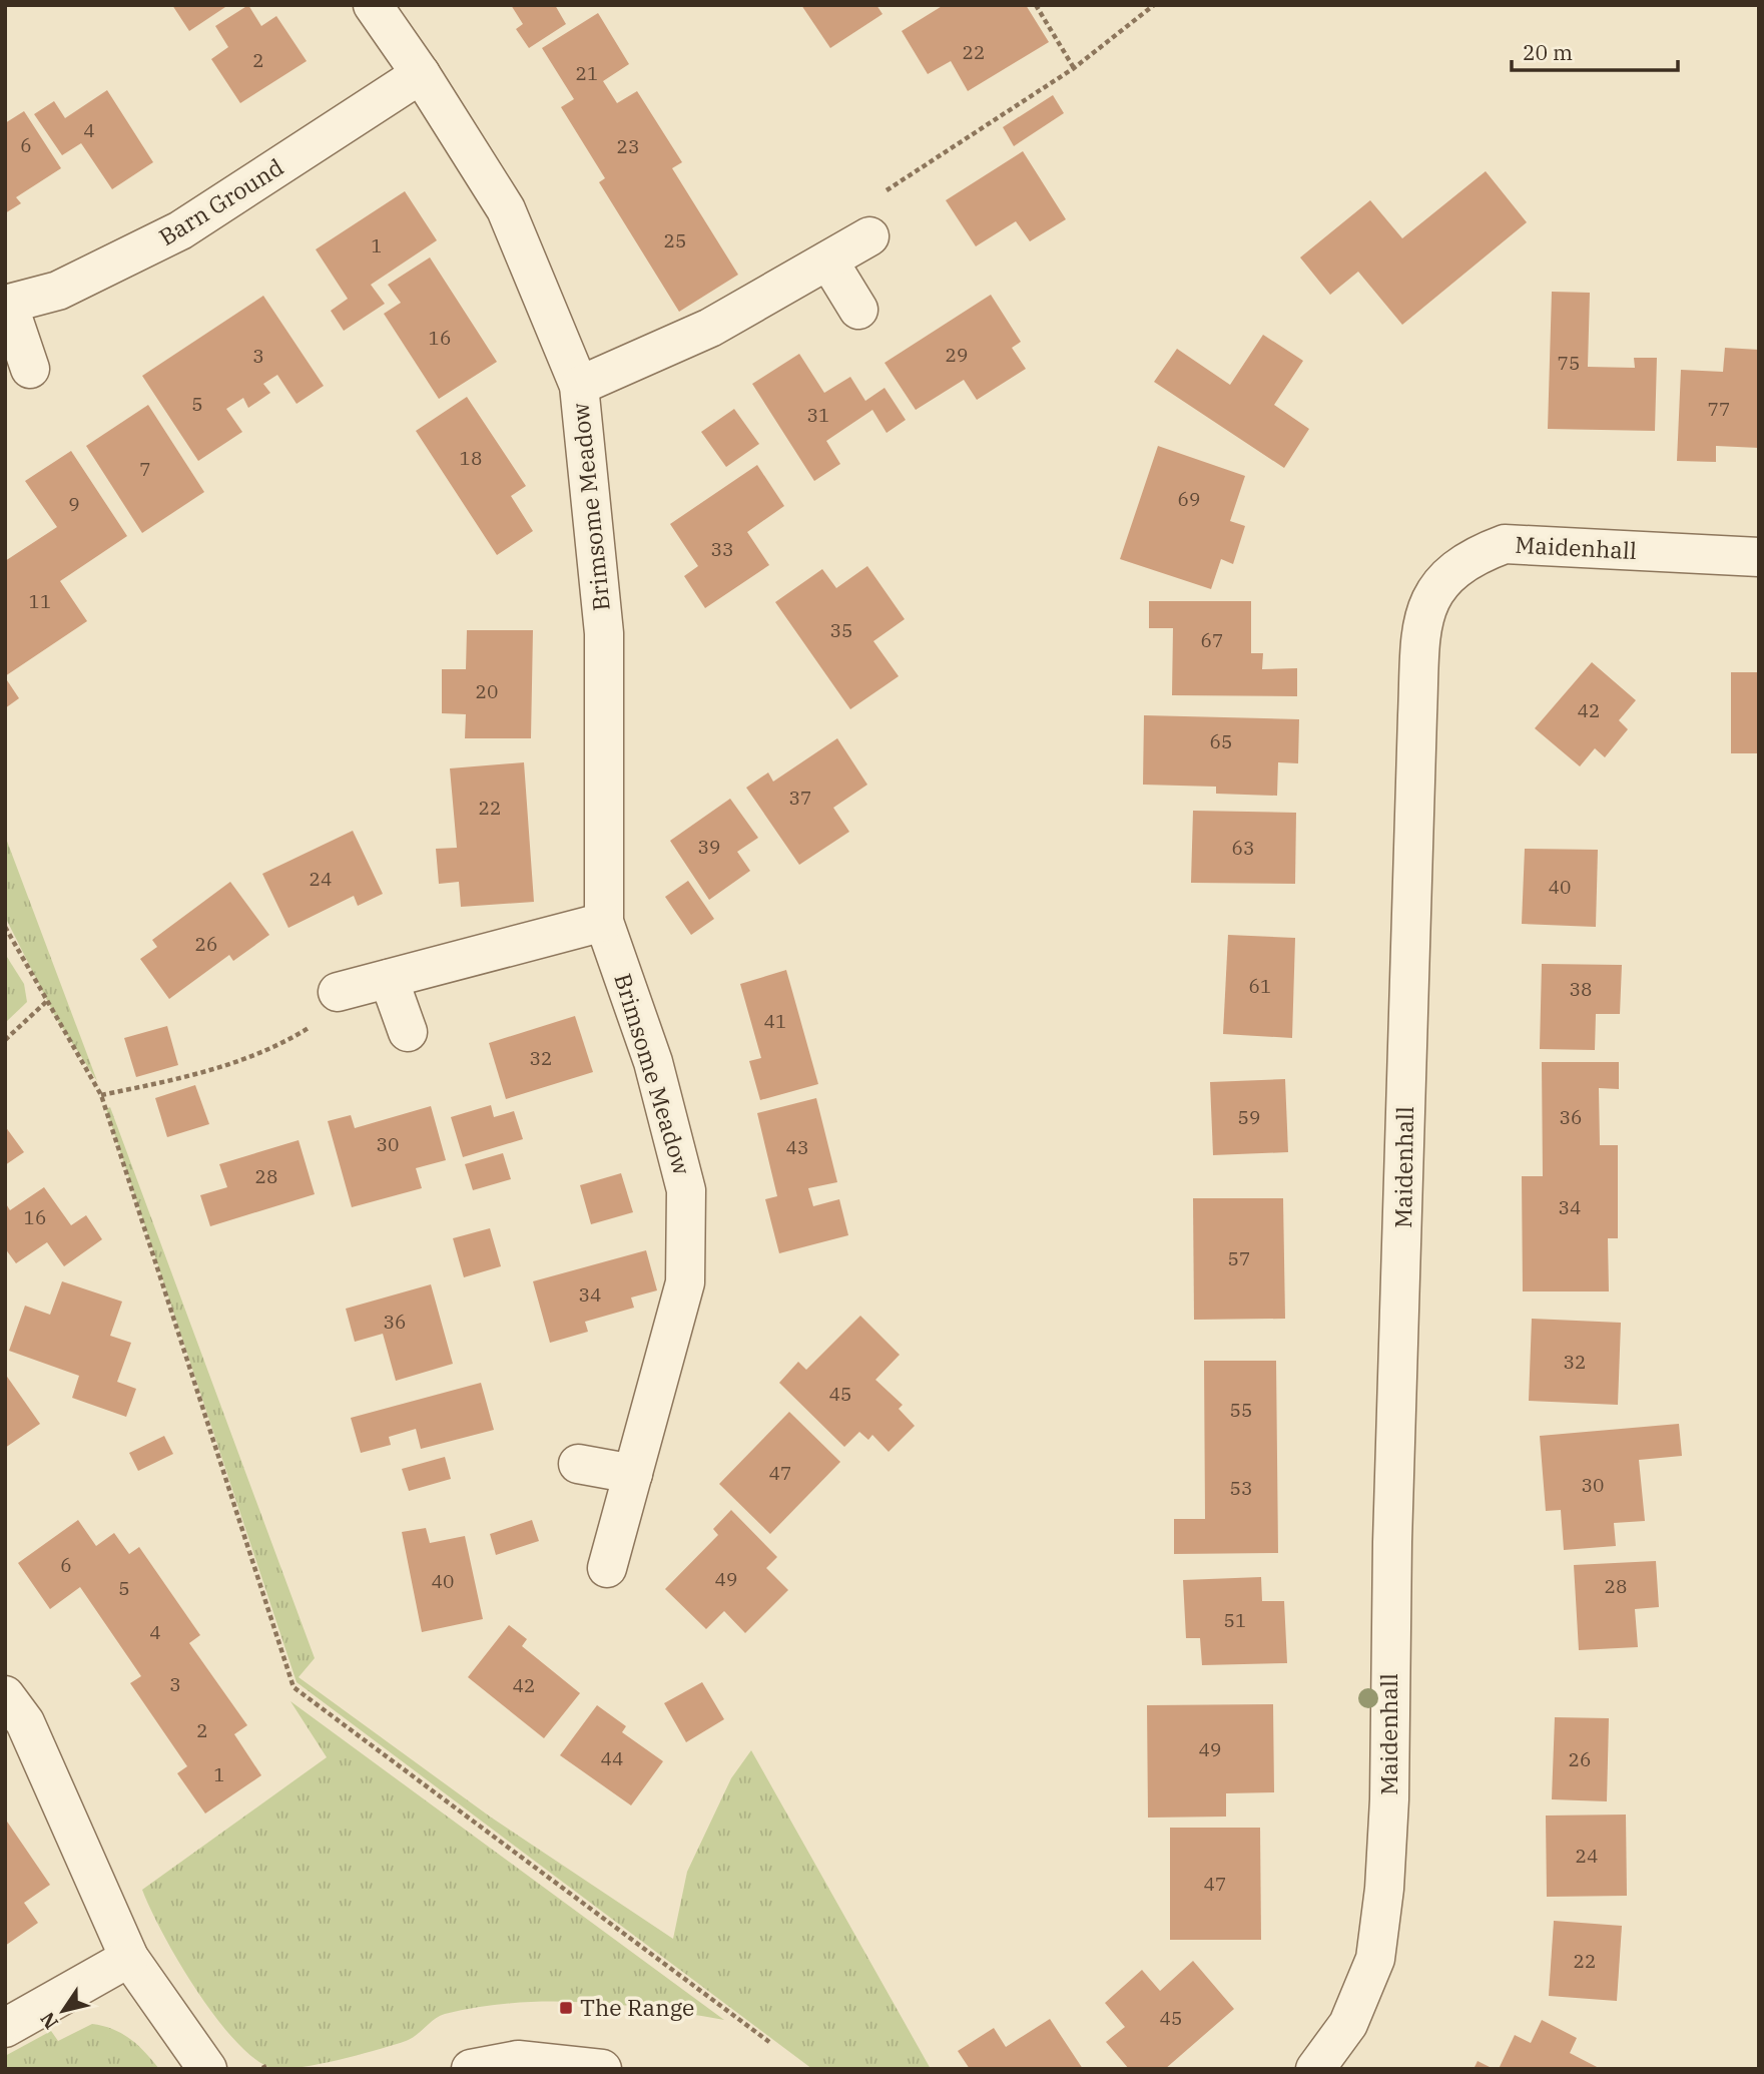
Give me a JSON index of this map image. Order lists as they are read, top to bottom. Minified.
{"streets":{"street":["Barn Ground","Brimsome Meadow","Maidenhall"]},"crossings":[["Barn Ground","Brimsome Meadow"]],"places":{"transit":["The Range"]},"house_numbers":["22","2","21","4","6","23","25","1","16","29","3","75","5","77","31","18","7","69","9","33","11","35","67","20","42","65","37","22","39","63","24","40","26","61","38","41","32","59","36","30","43","28","34","16","57","34","36","32","45","55","47","30","53","6","49","40","28","5","51","4","3","42","2","49","44","26","1","24","47","22","45"],"scale_bar":"20 m","north":"bottom left"}
